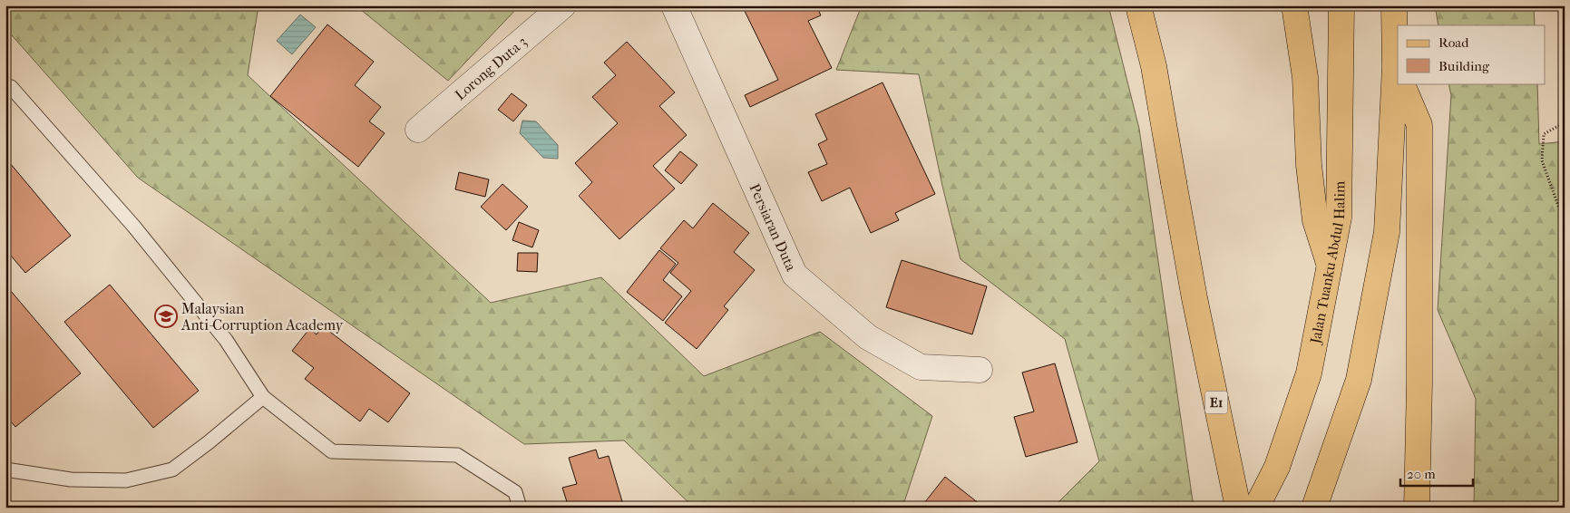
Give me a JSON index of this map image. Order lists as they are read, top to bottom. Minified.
{"streets":{"main road":["Jalan Tuanku Abdul Halim","E1"],"street":["Lorong Duta 3","Persiaran Duta"]},"places":{"school or university":["Malaysian Anti-Corruption Academy"]},"legend":["Road","Building"],"scale_bar":"20 m"}
